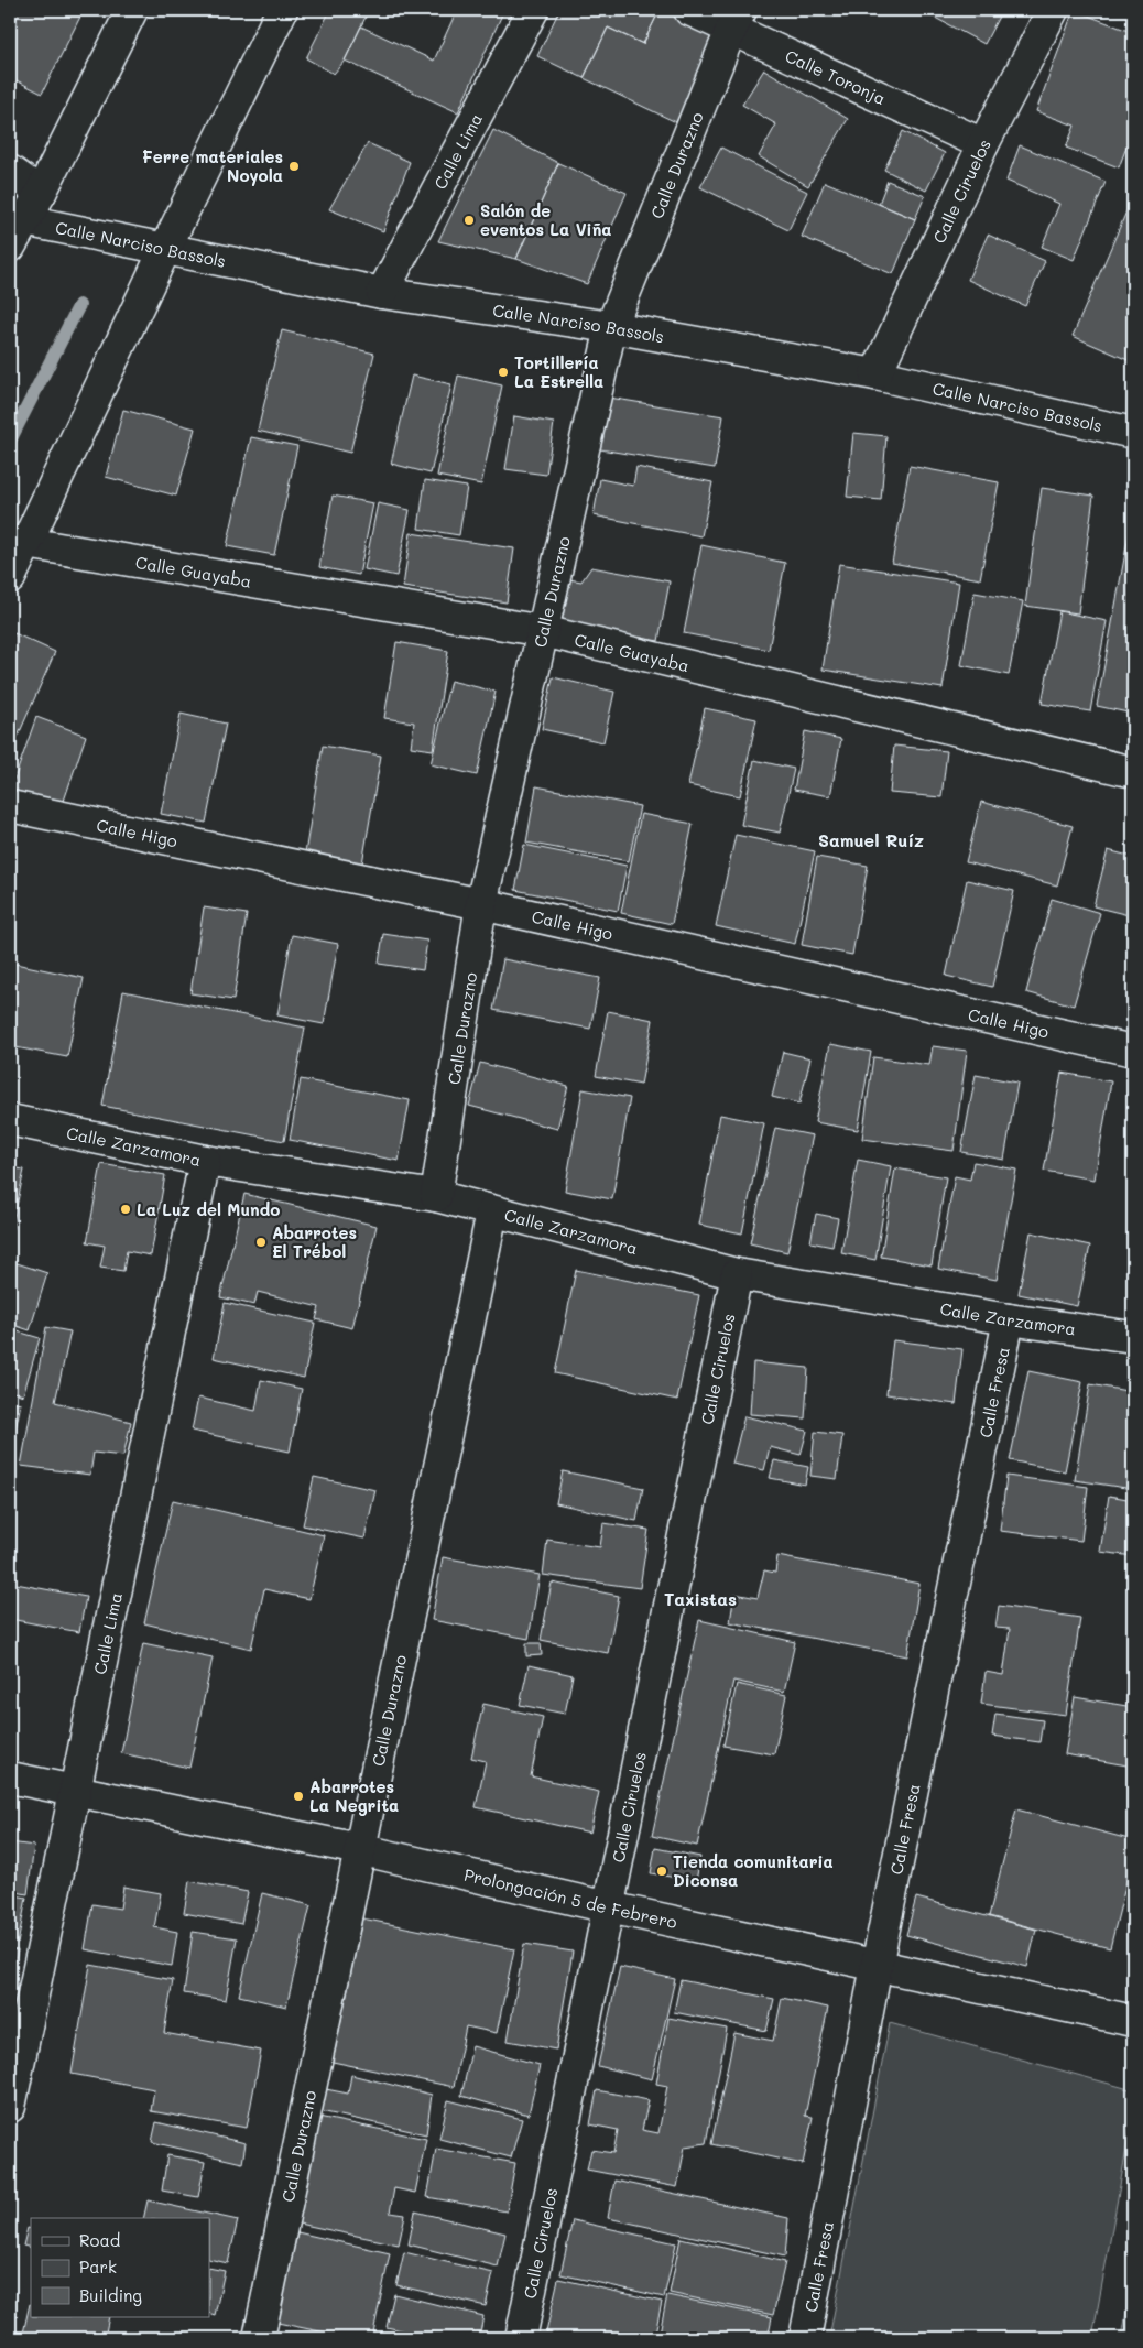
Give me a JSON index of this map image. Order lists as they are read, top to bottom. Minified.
{"streets":{"street":["Calle Toronja","Calle Lima","Calle Durazno","Calle Ciruelos","Calle Narciso Bassols","Calle Guayaba","Calle Higo","Calle Zarzamora","Calle Fresa","Prolongación 5 de Febrero"]},"crossings":[["Calle Toronja","Calle Durazno"],["Calle Toronja","Calle Ciruelos"],["Calle Lima","Calle Narciso Bassols"],["Calle Lima","Calle Zarzamora"],["Calle Lima","Prolongación 5 de Febrero"],["Calle Durazno","Calle Narciso Bassols"],["Calle Durazno","Calle Guayaba"],["Calle Durazno","Calle Higo"],["Calle Durazno","Calle Zarzamora"],["Calle Durazno","Prolongación 5 de Febrero"],["Calle Ciruelos","Calle Narciso Bassols"],["Calle Ciruelos","Calle Zarzamora"],["Calle Ciruelos","Prolongación 5 de Febrero"],["Calle Zarzamora","Calle Fresa"],["Calle Fresa","Prolongación 5 de Febrero"]],"districts":["Samuel Ruíz","Taxistas"],"places":["Ferre materiales Noyola","Salón de eventos La Viña","Tortillería La Estrella","La Luz del Mundo","Abarrotes El Trébol","Abarrotes La Negrita","Tienda comunitaria Diconsa"],"legend":["Road","Park","Building"]}
